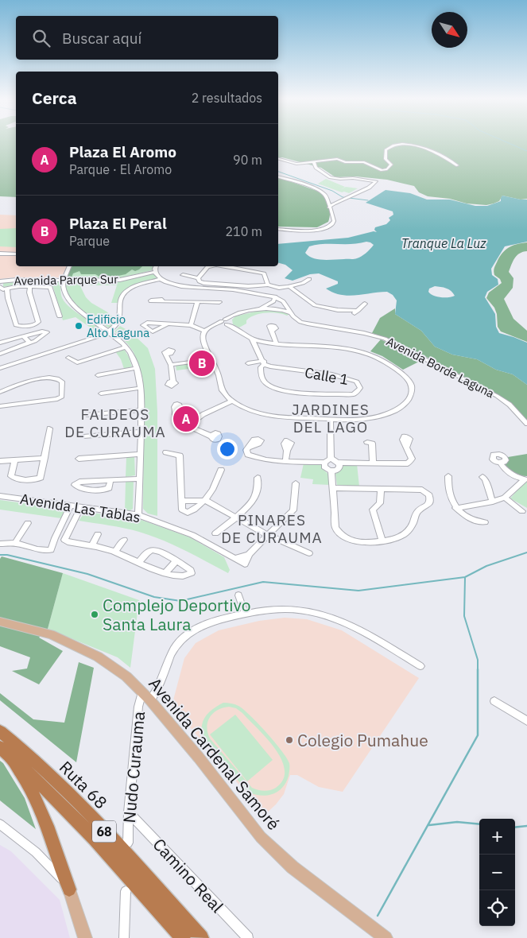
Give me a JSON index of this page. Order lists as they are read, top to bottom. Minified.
{"streets":{"highway":["Ruta 68","68"],"main road":["Avenida Cardenal Samoré"],"street":["Avenida Parque Sur","Avenida Borde Laguna","Calle 1","Avenida Las Tablas","Nudo Curauma","Camino Real"]},"crossings":[["Avenida Cardenal Samoré","Nudo Curauma"],["Nudo Curauma","Camino Real"]],"districts":["JARDINES DEL LAGO","FALDEOS DE CURAUMA","PINARES DE CURAUMA"],"water":["Tranque La Luz"],"places":["Edificio Alto Laguna","Complejo Deportivo Santa Laura","Colegio Pumahue"],"north":"bottom right","page":{"search":"Buscar aquí","heading":["Cerca","2 resultados"],"list":[{"mark":"A","name":"Plaza El Aromo","note":"Parque · El Aromo","value":"90 m"},{"mark":"B","name":"Plaza El Peral","note":"Parque","value":"210 m"}],"pins":["B","A"],"map_buttons":["+","−"]}}
